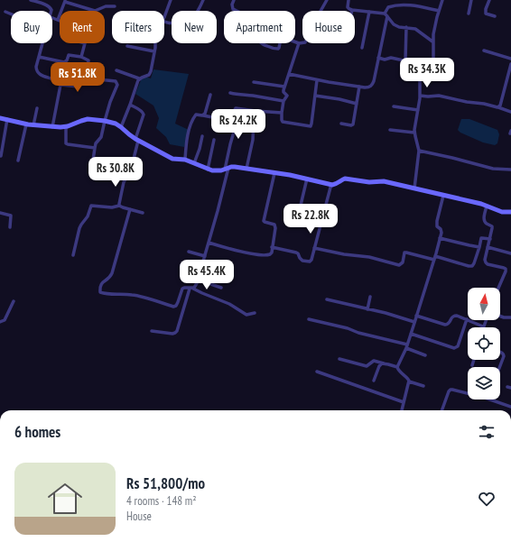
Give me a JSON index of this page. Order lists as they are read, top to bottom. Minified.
{"north":"top","page":{"chip":["Buy","Rent","Filters","New","Apartment","House"],"price":["Rs 34.3K","Rs 51.8K","Rs 24.2K","Rs 30.8K","Rs 22.8K","Rs 45.4K"],"heading":"6 homes","list":[{"name":"Rs 51,800/mo","note":"4 rooms · 148 m² · House"}]}}
